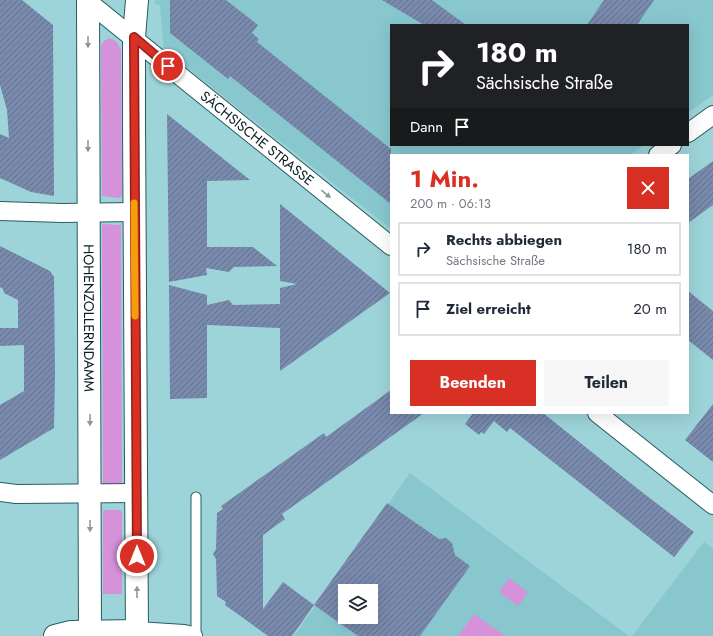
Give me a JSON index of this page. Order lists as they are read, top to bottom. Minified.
{"streets":{"main road":["HOHENZOLLERNDAMM"],"street":["SÄCHSISCHE STRASSE"]},"crossings":[["SÄCHSISCHE STRASSE","HOHENZOLLERNDAMM"]],"one_way":["SÄCHSISCHE STRASSE"],"page":{"turn":["180 m","Sächsische Straße"],"then":"Dann","heading":["1 Min.","200 m · 06:13"],"list":[{"name":"Rechts abbiegen","note":"Sächsische Straße","value":"180 m"},{"name":"Ziel erreicht","value":"20 m"}],"buttons":["Beenden","Teilen"]}}
